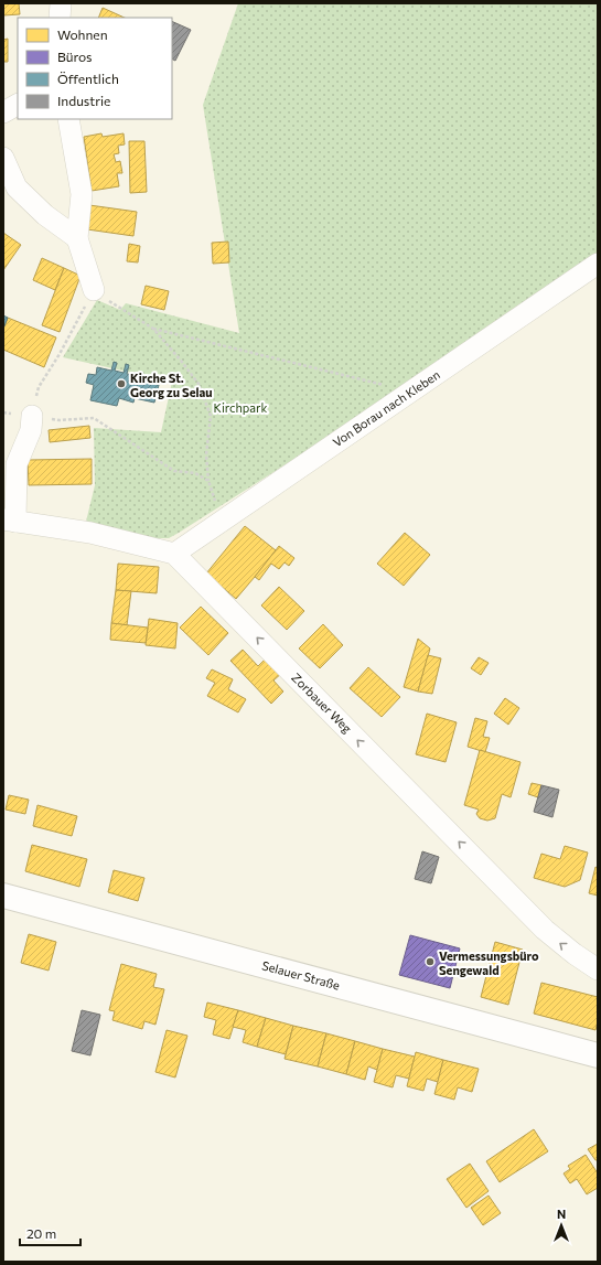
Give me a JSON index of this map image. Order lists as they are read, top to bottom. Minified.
{"streets":{"main road":["Selauer Straße"],"street":["Von Borau nach Kleben","Zorbauer Weg"]},"crossings":[["Von Borau nach Kleben","Zorbauer Weg"]],"one_way":["Zorbauer Weg"],"parks":["Kirchpark"],"places":["Kirche St. Georg zu Selau","Vermessungsbüro Sengewald"],"legend":["Wohnen","Büros","Öffentlich","Industrie"],"scale_bar":"20 m","north":"top"}
